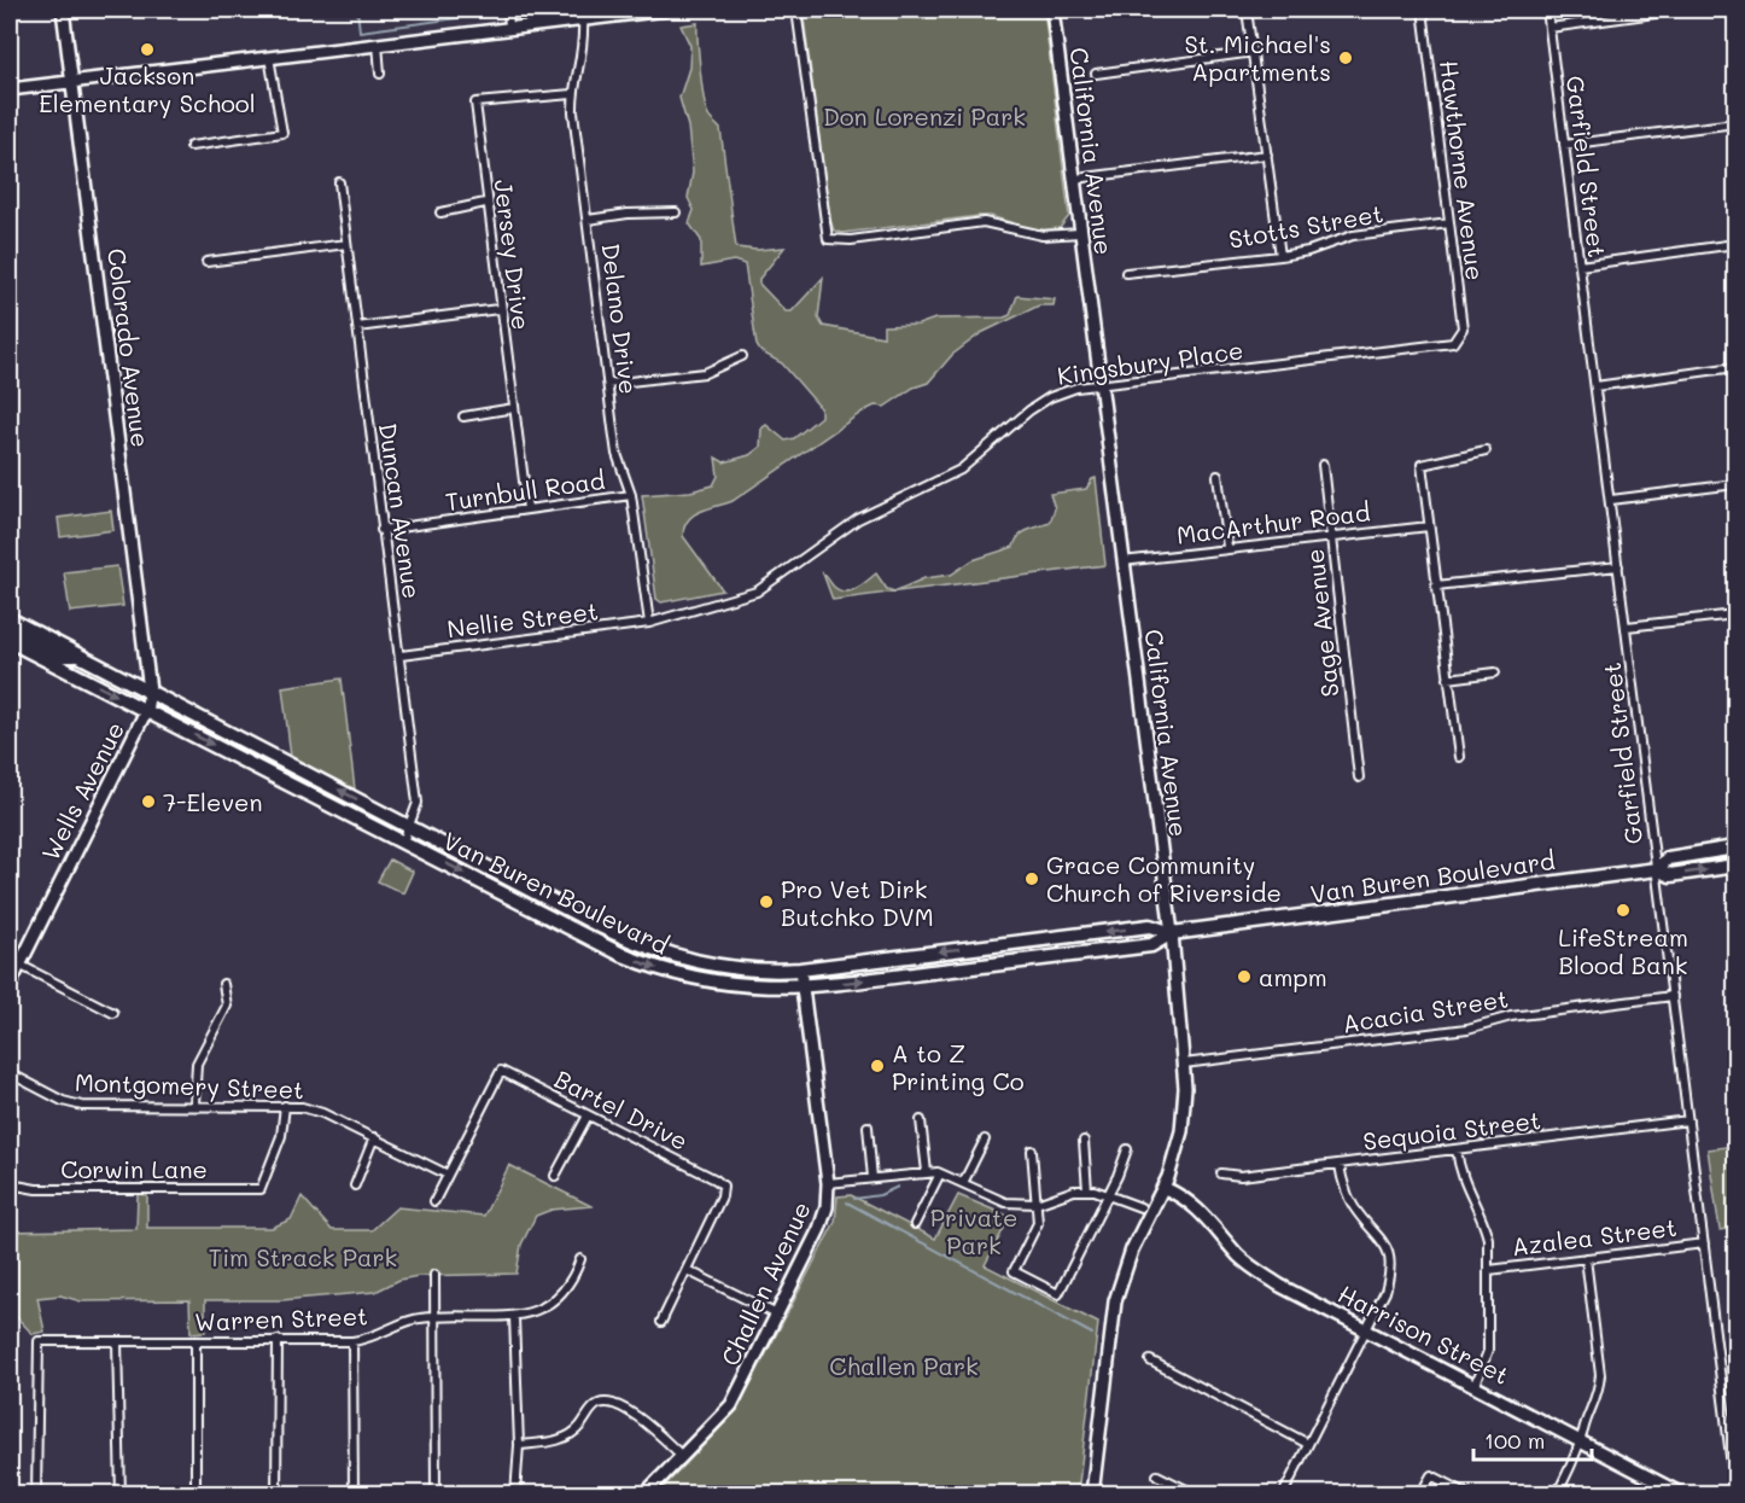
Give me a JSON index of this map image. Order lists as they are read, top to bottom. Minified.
{"streets":{"main road":["California Avenue","Colorado Avenue","Wells Avenue","Van Buren Boulevard","Challen Avenue","Harrison Street"],"street":["Garfield Street","Hawthorne Avenue","Stotts Street","Jersey Drive","Delano Drive","Kingsbury Place","Turnbull Road","Duncan Avenue","MacArthur Road","Nellie Street","Sage Avenue","Acacia Street","Montgomery Street","Bartel Drive","Sequoia Street","Corwin Lane","Azalea Street","Warren Street"]},"crossings":[["California Avenue","Kingsbury Place"],["California Avenue","MacArthur Road"],["California Avenue","Van Buren Boulevard"],["California Avenue","Acacia Street"],["California Avenue","Harrison Street"],["Garfield Street","Van Buren Boulevard"],["Garfield Street","Acacia Street"],["Garfield Street","Sequoia Street"],["Garfield Street","Azalea Street"],["Hawthorne Avenue","Stotts Street"],["Hawthorne Avenue","Kingsbury Place"],["Jersey Drive","Delano Drive"],["Jersey Drive","Turnbull Road"],["Delano Drive","Kingsbury Place"],["Delano Drive","Turnbull Road"],["Delano Drive","Nellie Street"],["Colorado Avenue","Wells Avenue"],["Colorado Avenue","Van Buren Boulevard"],["Kingsbury Place","Nellie Street"],["Turnbull Road","Duncan Avenue"],["Duncan Avenue","Nellie Street"],["Duncan Avenue","Van Buren Boulevard"],["MacArthur Road","Sage Avenue"],["Wells Avenue","Van Buren Boulevard"],["Van Buren Boulevard","Challen Avenue"],["Montgomery Street","Bartel Drive"],["Montgomery Street","Corwin Lane"]],"parks":["Don Lorenzi Park","Private Park","Tim Strack Park","Challen Park"],"places":["Jackson Elementary School","St. Michael's Apartments","7-Eleven","Grace Community Church of Riverside","Pro Vet Dirk Butchko DVM","LifeStream Blood Bank","ampm","A to Z Printing Co"],"scale_bar":"100 m"}
